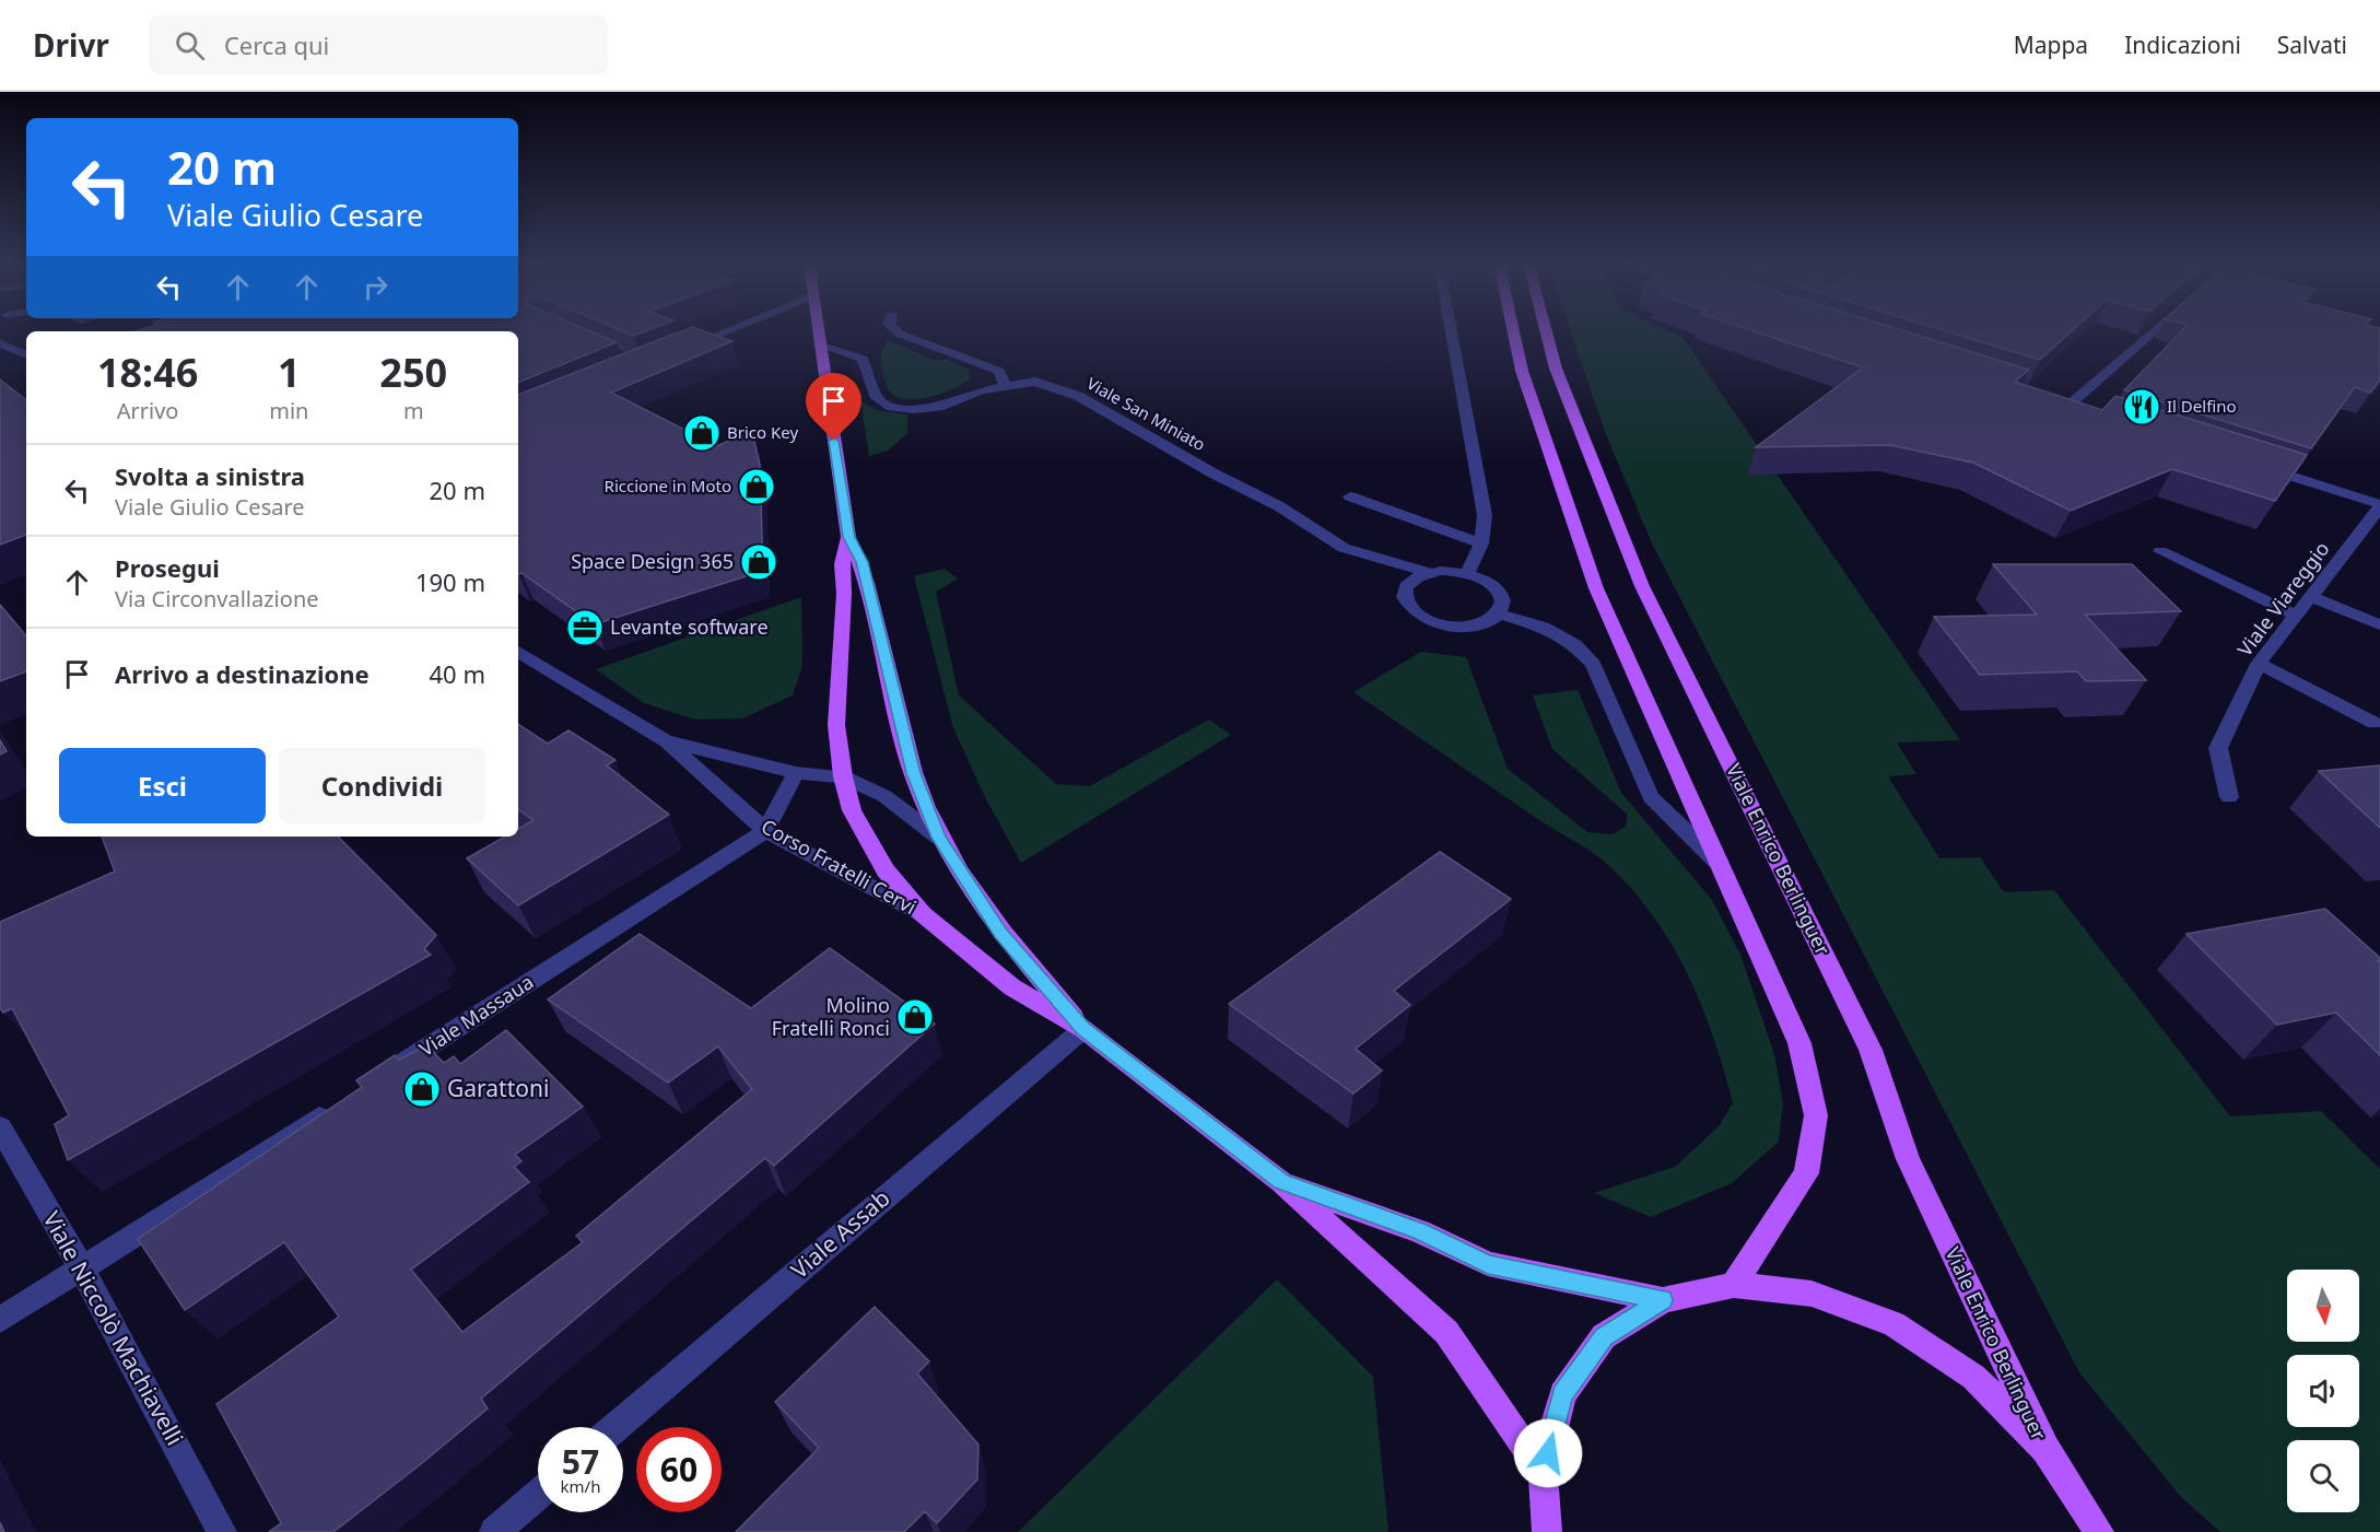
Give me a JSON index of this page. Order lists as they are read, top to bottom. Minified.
{"streets":{"main road":["Viale Enrico Berlinguer"],"street":["Viale San Miniato","Viale Viareggio","Corso Fratelli Cervi","Viale Massaua","Viale Assab","Viale Niccolò Machiavelli"]},"crossings":[["Corso Fratelli Cervi","Viale Massaua"]],"places":{"restaurant":["Il Delfino"],"shop":["Brico Key","Riccione in Moto","Space Design 365","Molino Fratelli Ronci","Garattoni"],"office":["Levante software"]},"north":"bottom","page":{"header":"Drivr","search":"Cerca qui","nav":["Mappa","Indicazioni","Salvati"],"turn":["20 m","Viale Giulio Cesare"],"eta":["18:46","Arrivo","1","min","250","m"],"list":[{"name":"Svolta a sinistra","note":"Viale Giulio Cesare","value":"20 m"},{"name":"Prosegui","note":"Via Circonvallazione","value":"190 m"},{"name":"Arrivo a destinazione","value":"40 m"}],"buttons":["Esci","Condividi"],"speed":"57 km/h","limit":"60"}}
